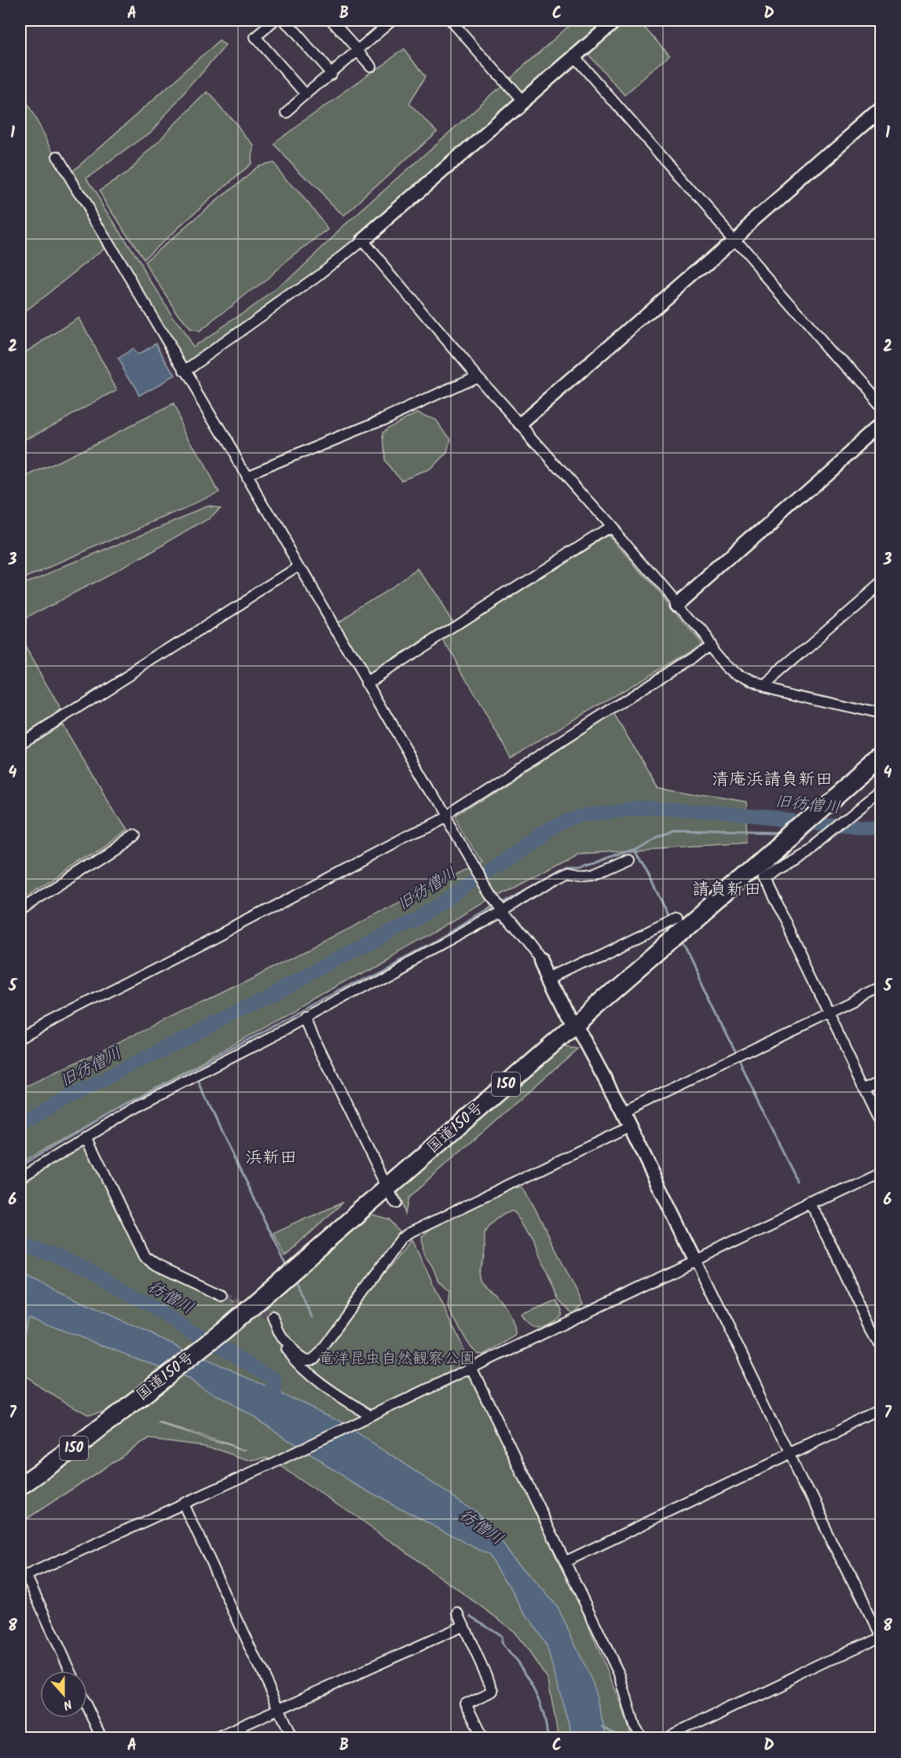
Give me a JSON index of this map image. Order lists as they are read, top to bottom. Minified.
{"streets":{"highway":["150","国道150号"]},"districts":["清庵浜請負新田","請負新田","浜新田"],"water":["旧彷僧川","彷僧川"],"parks":["竜洋昆虫自然観察公園"],"north":"bottom","grid":{"columns":["A","B","C","D"],"rows":["1","2","3","4","5","6","7","8"]}}
